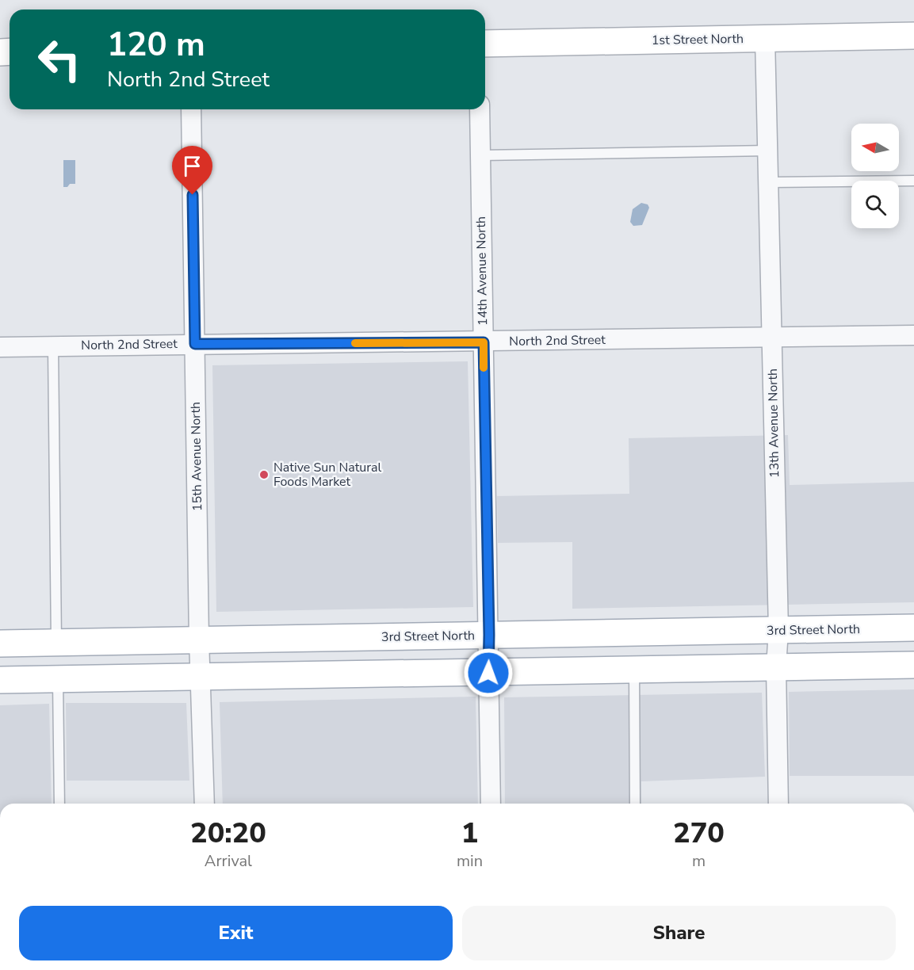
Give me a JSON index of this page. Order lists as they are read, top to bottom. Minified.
{"streets":{"main road":["1st Street North","3rd Street North"],"street":["14th Avenue North","North 2nd Street","13th Avenue North","15th Avenue North"]},"crossings":[["1st Street North","13th Avenue North"],["14th Avenue North","North 2nd Street"],["14th Avenue North","3rd Street North"],["North 2nd Street","13th Avenue North"],["North 2nd Street","15th Avenue North"],["13th Avenue North","3rd Street North"],["15th Avenue North","3rd Street North"]],"places":["Native Sun Natural Foods Market"],"north":"left","page":{"turn":["120 m","North 2nd Street"],"eta":["20:20","Arrival","1","min","270","m"],"buttons":["Exit","Share"]}}
